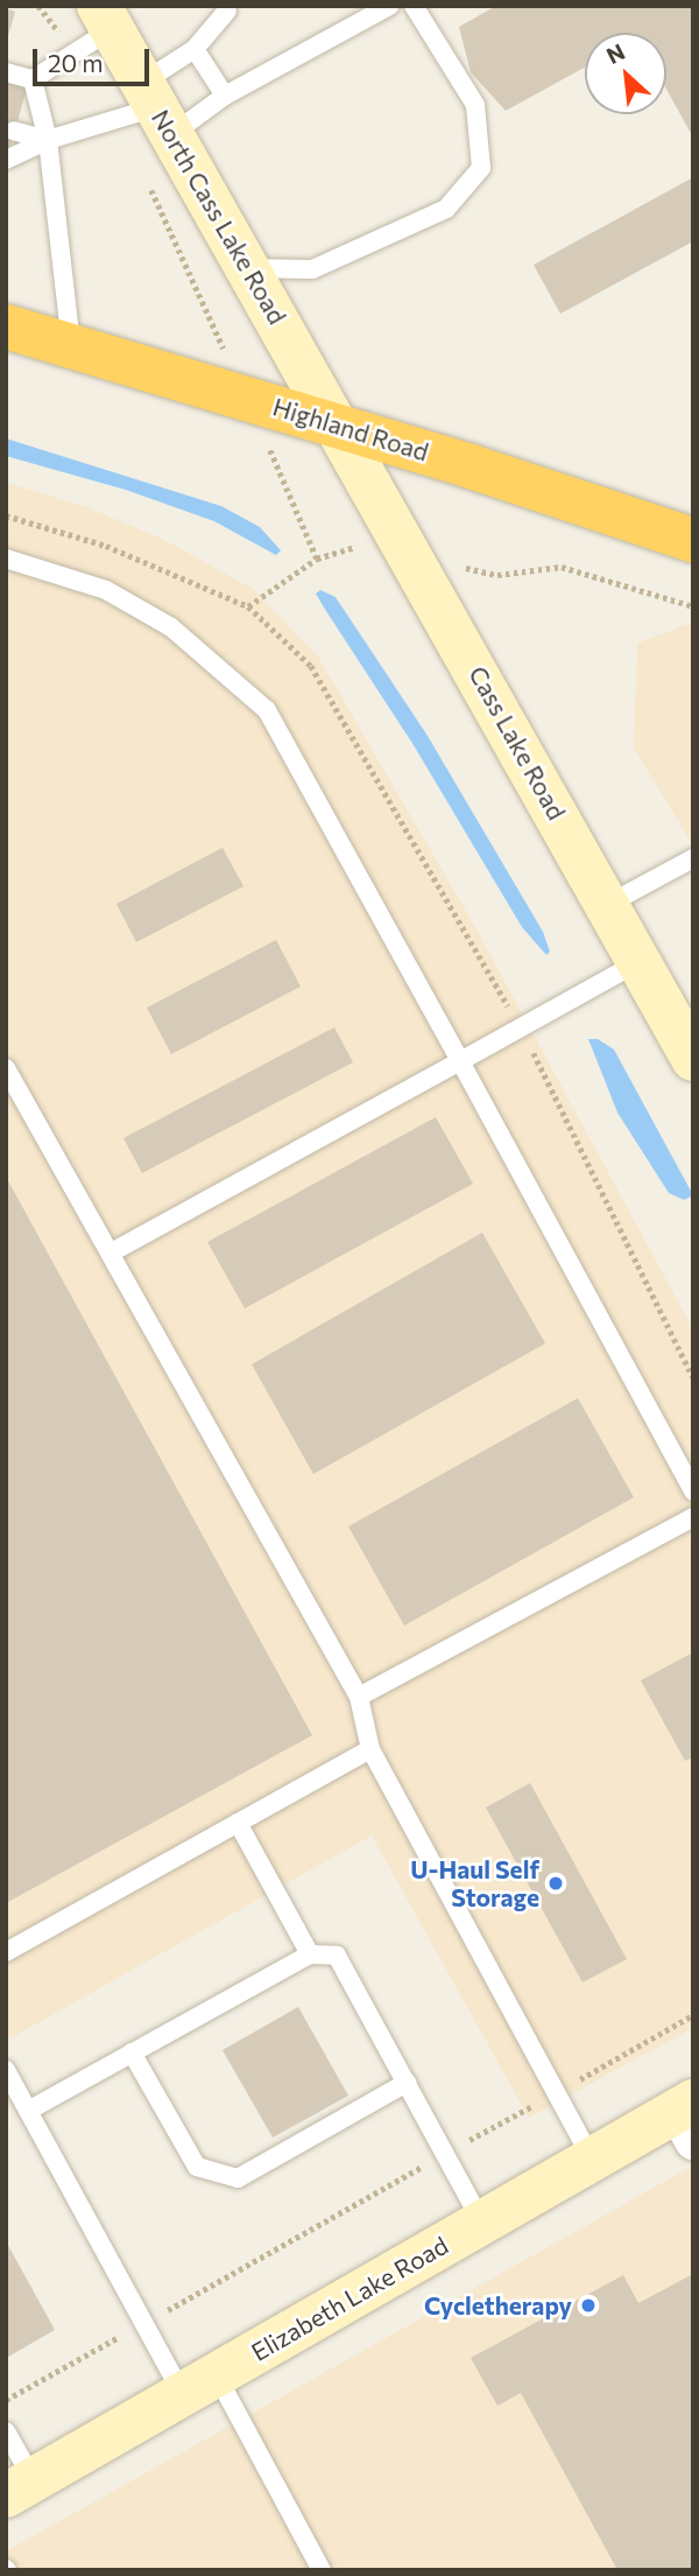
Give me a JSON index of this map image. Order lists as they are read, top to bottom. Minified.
{"streets":{"highway":["Highland Road"],"street":["North Cass Lake Road","Cass Lake Road","Elizabeth Lake Road"]},"crossings":[["North Cass Lake Road","Highland Road"],["North Cass Lake Road","Cass Lake Road"],["Highland Road","Cass Lake Road"]],"places":["U-Haul Self Storage","Cycletherapy"],"scale_bar":"20 m","north":"top left"}
